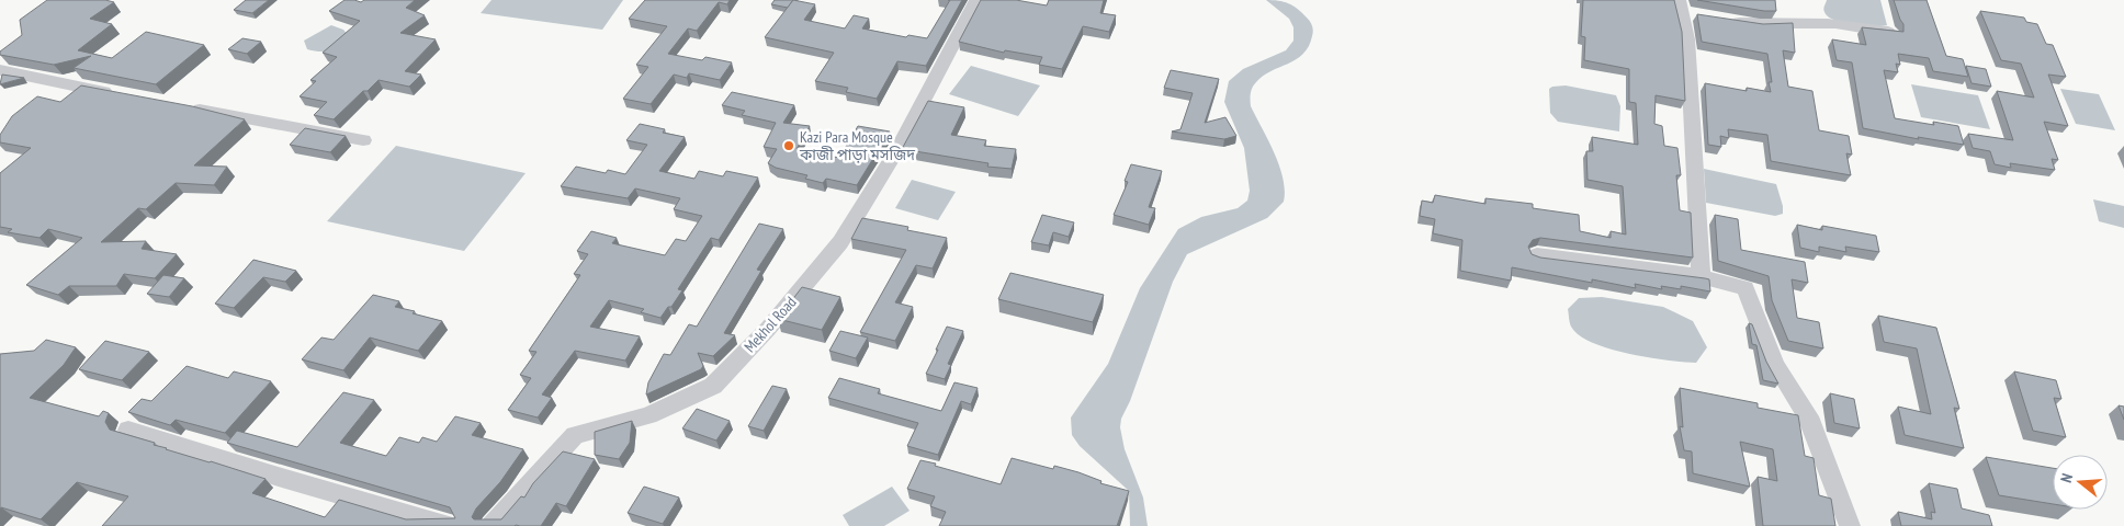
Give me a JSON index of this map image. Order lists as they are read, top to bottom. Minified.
{"streets":{"street":["Mekhol Road"]},"places":["Kazi Para Mosque কাজী পাড়া মসজিদ"],"north":"left"}
